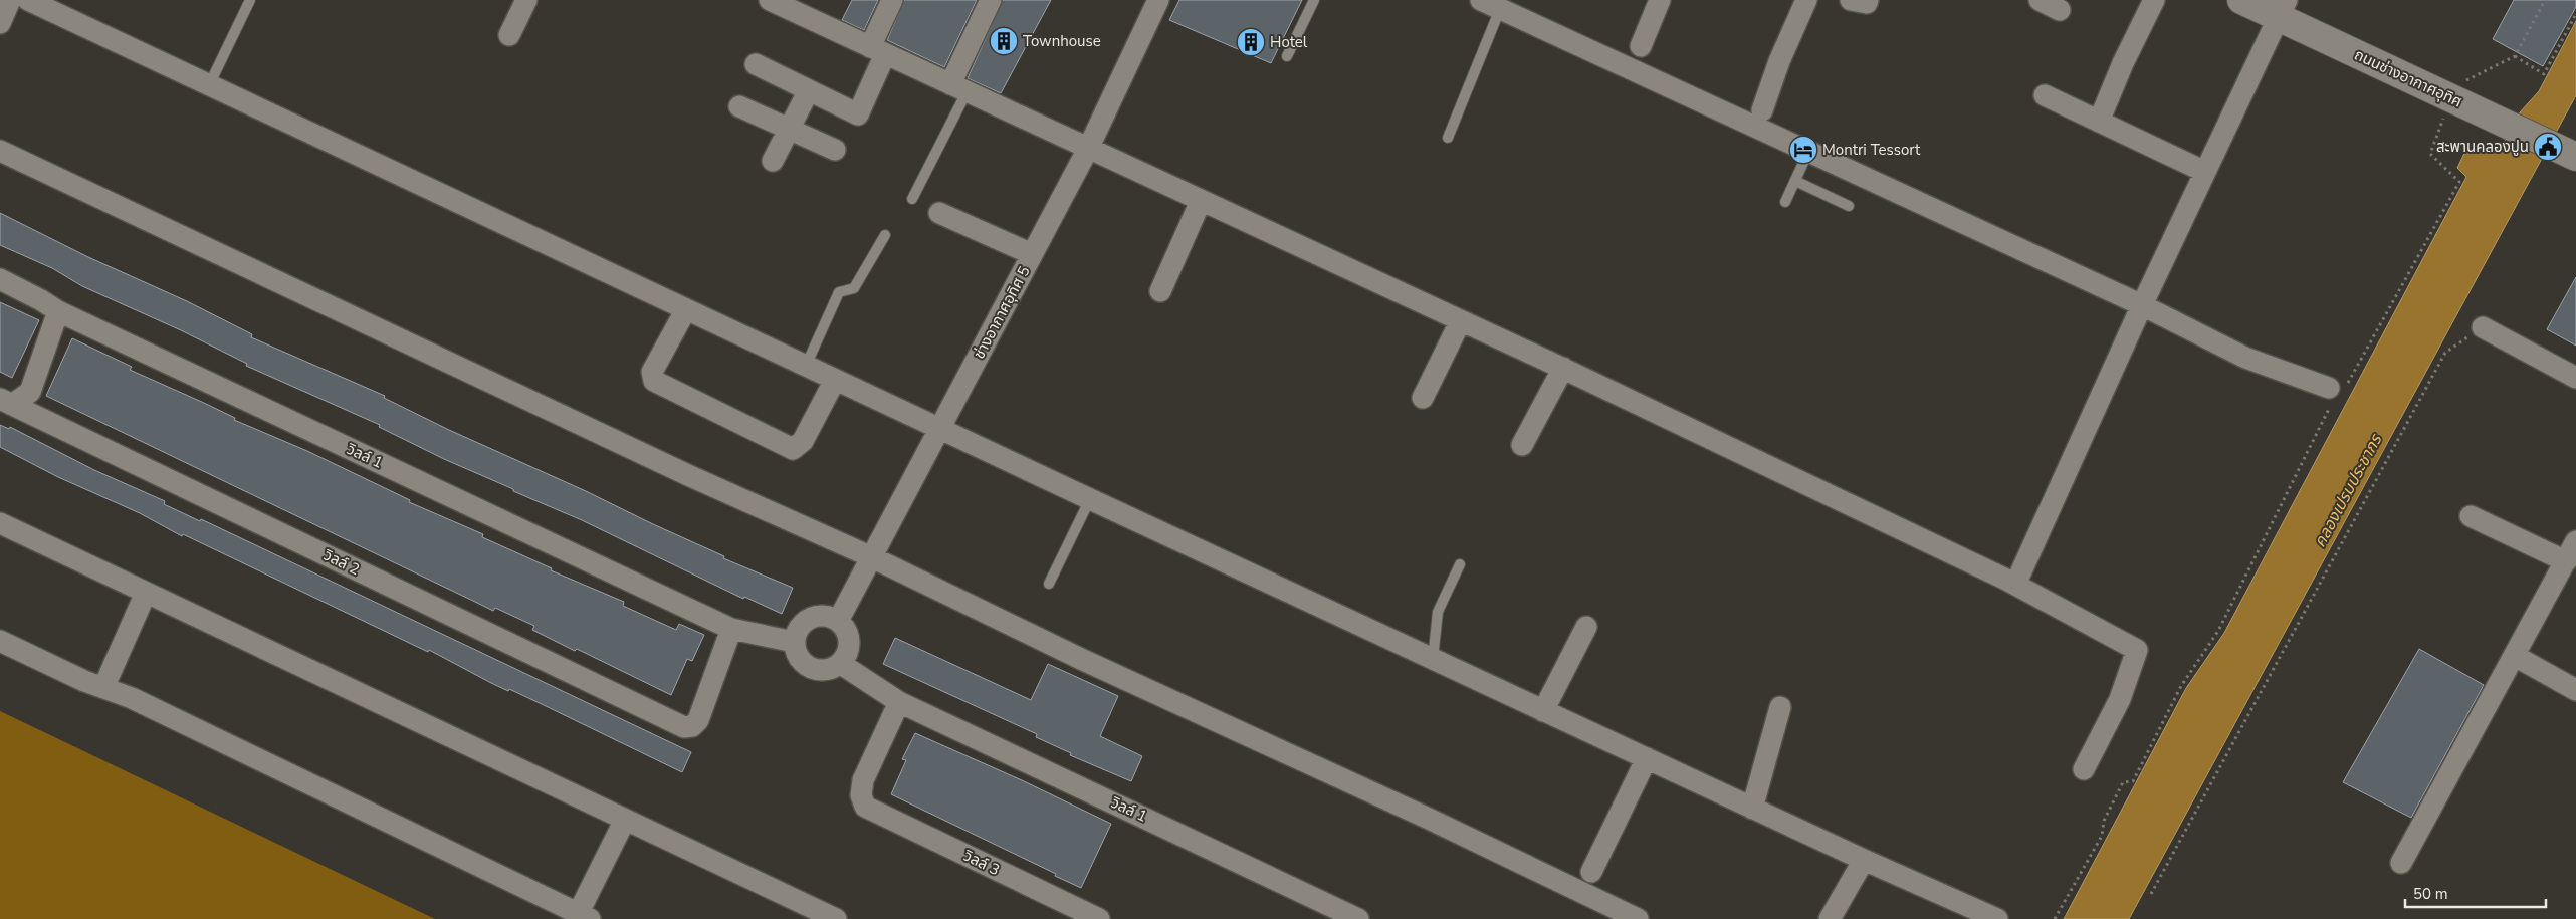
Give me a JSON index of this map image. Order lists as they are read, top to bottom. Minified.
{"streets":{"street":["ถนนช่างอากาศอุทิศ","ช่างอากาศอุทิศ 5","วิลล์ 1","วิลล์ 2","วิลล์ 3"]},"crossings":[["ช่างอากาศอุทิศ 5","วิลล์ 1"],["วิลล์ 1","วิลล์ 2"],["วิลล์ 1","วิลล์ 3"]],"water":["คลองเปรมประชากร"],"places":{"building":["Townhouse","Hotel"],"public building":["สะพานคลองปูน"],"hotel":["Montri Tessort"]},"scale_bar":"50 m"}
